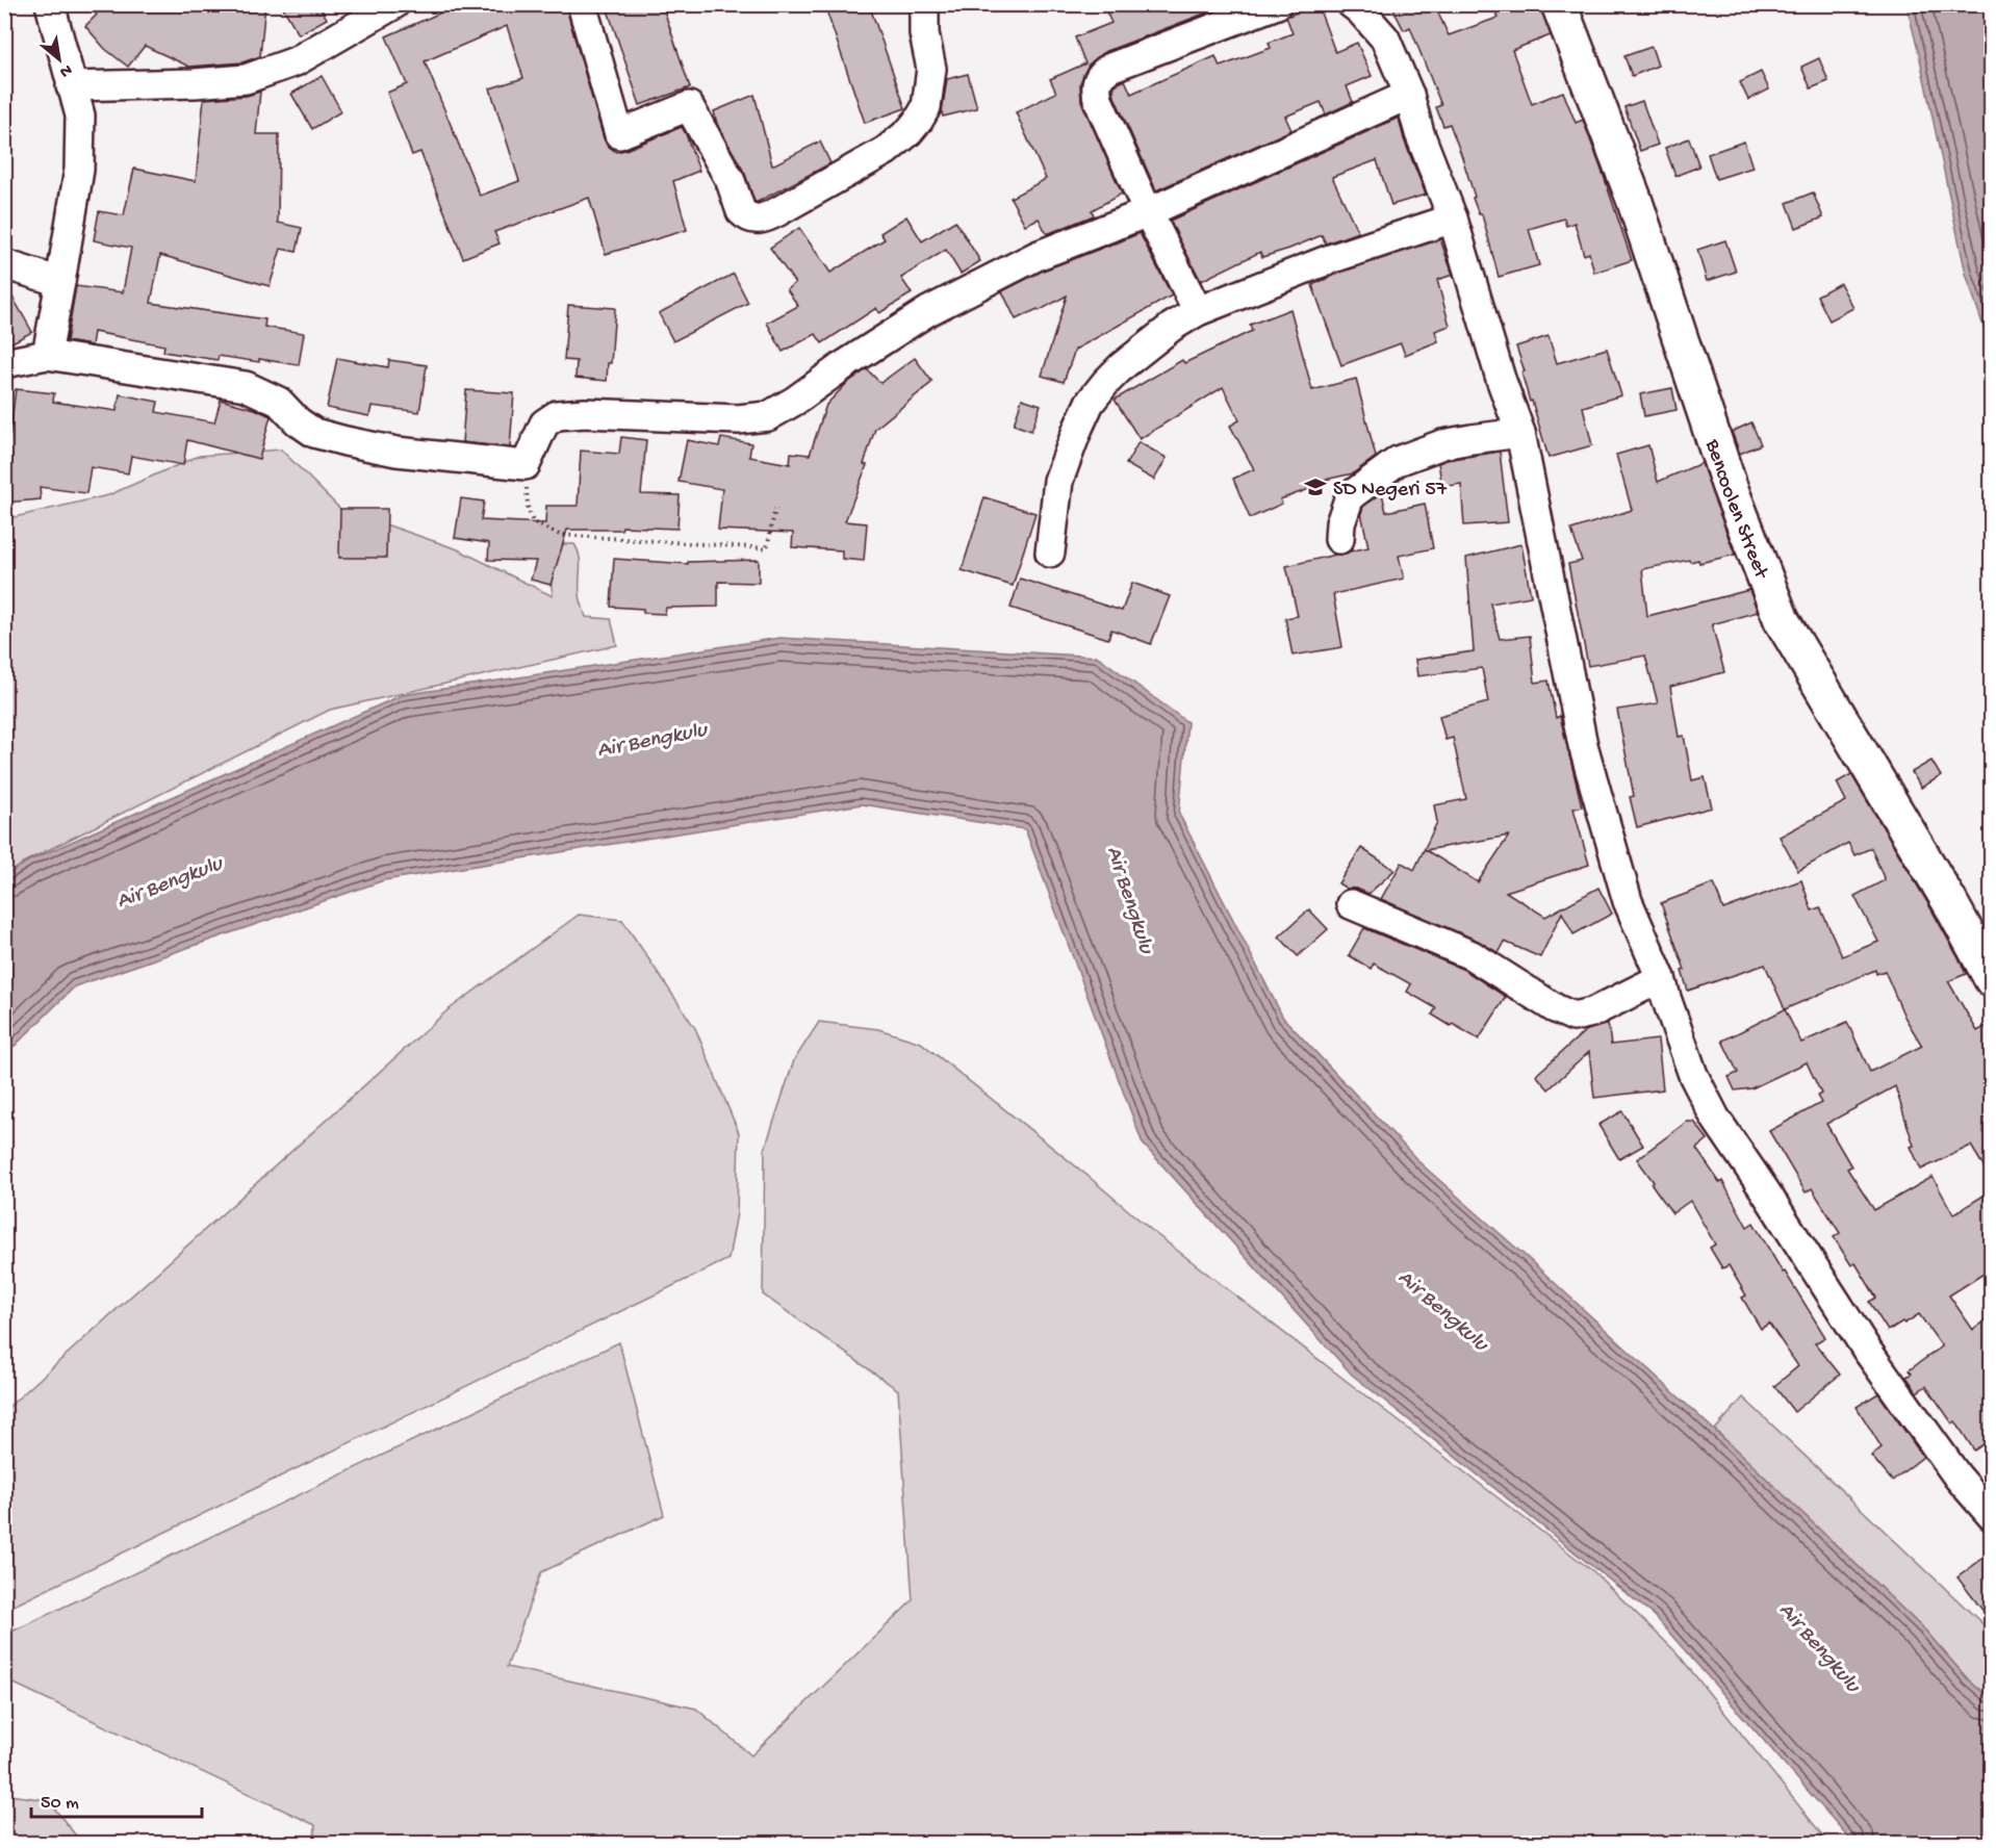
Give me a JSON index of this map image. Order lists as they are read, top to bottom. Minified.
{"streets":{"main road":["Bencoolen Street"]},"water":["Air Bengkulu"],"places":{"school or university":["SD Negeri 57"]},"scale_bar":"50 m","north":"bottom right"}
